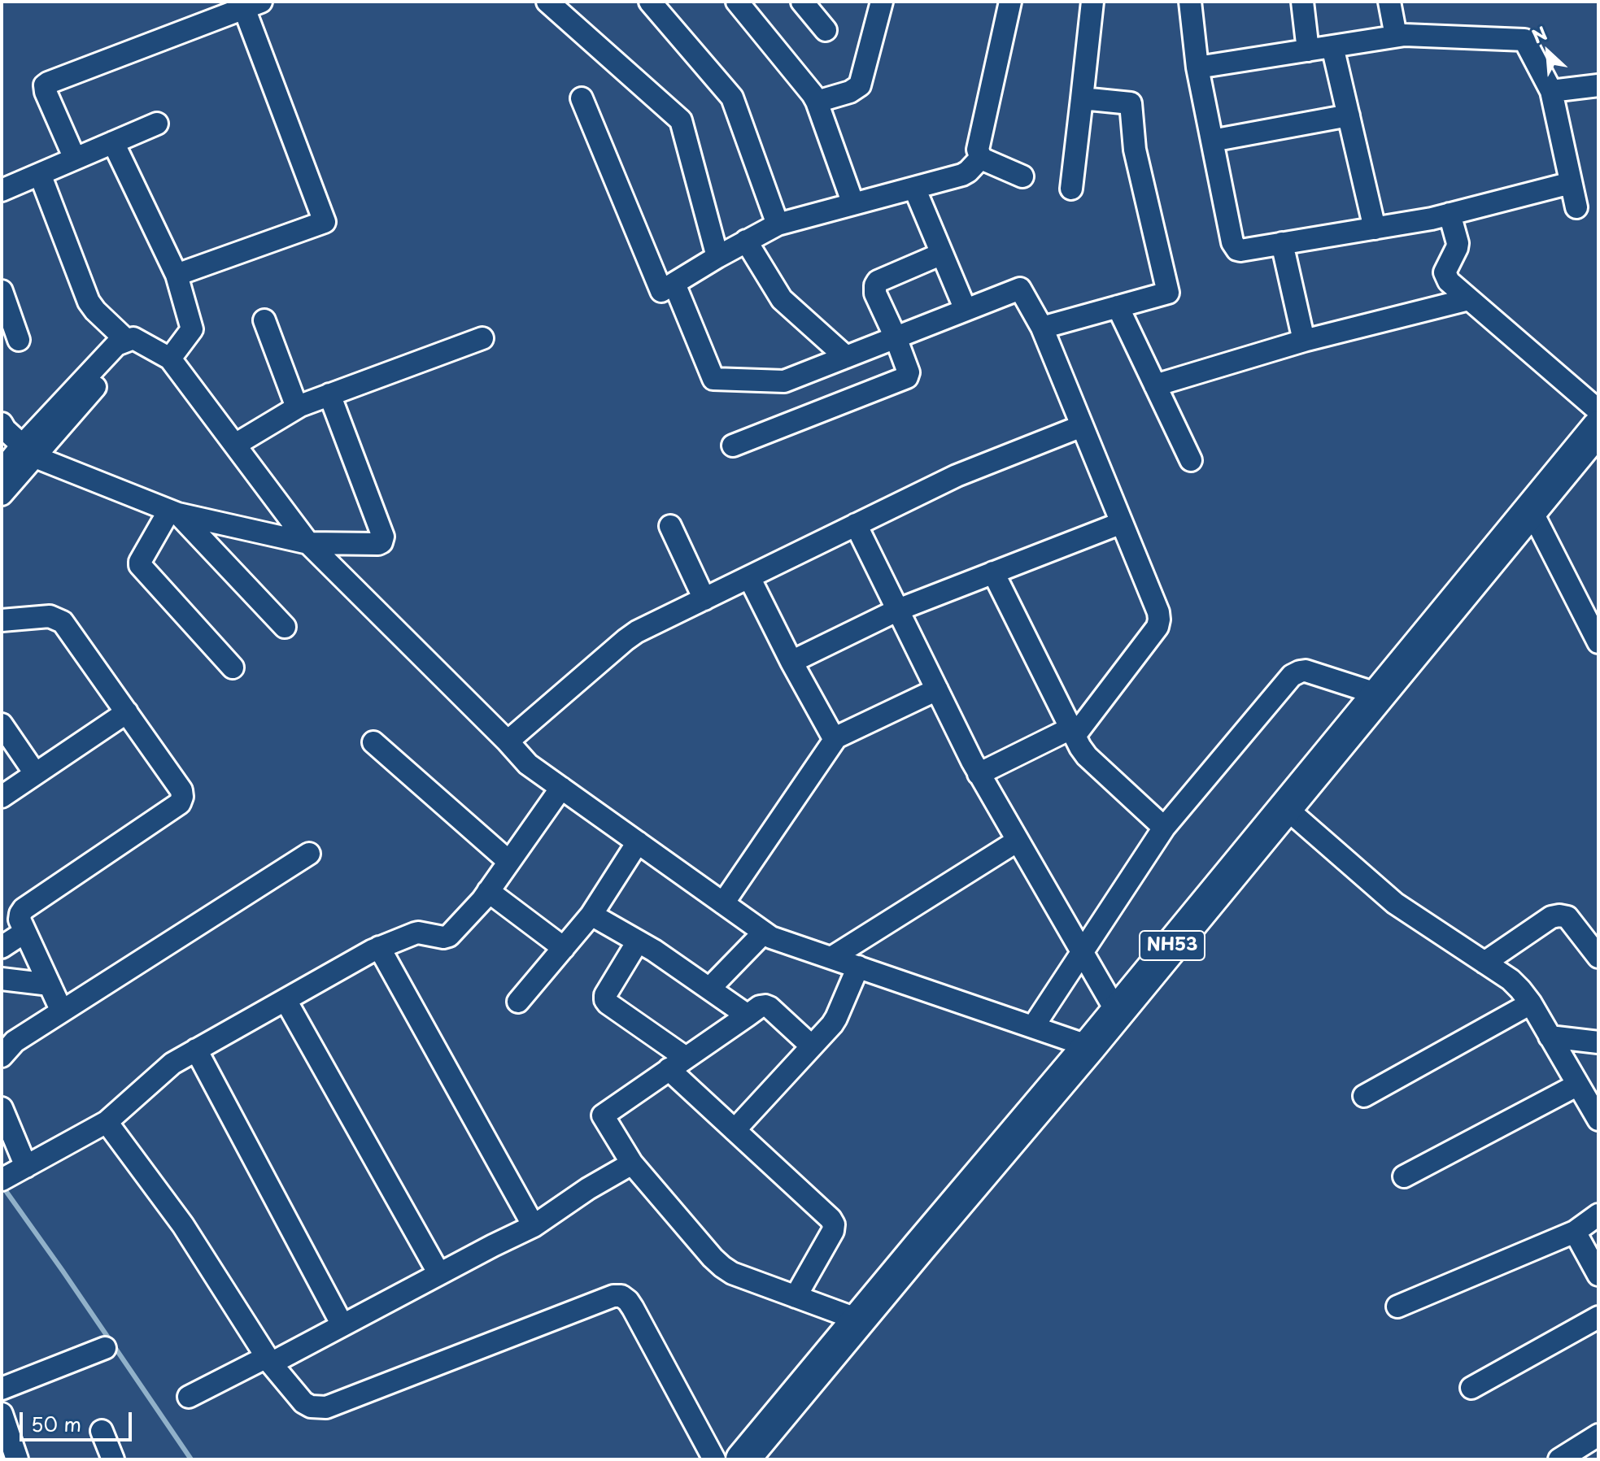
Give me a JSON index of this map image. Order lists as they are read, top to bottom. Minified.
{"streets":{"highway":["NH53"]},"scale_bar":"50 m","north":"top left"}
